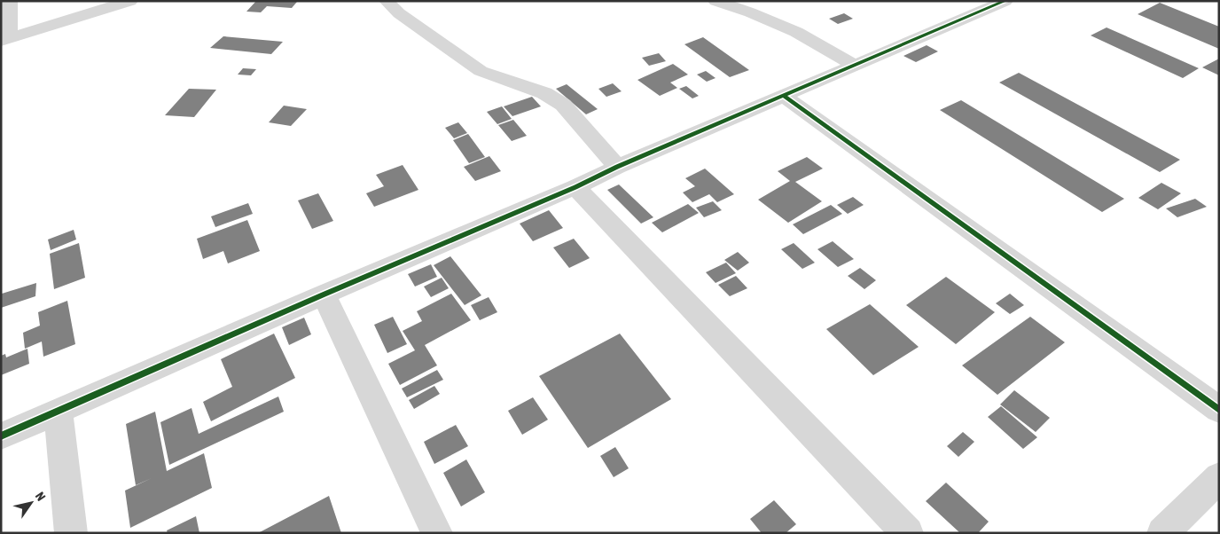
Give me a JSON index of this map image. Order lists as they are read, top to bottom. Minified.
{"north":"top right"}
